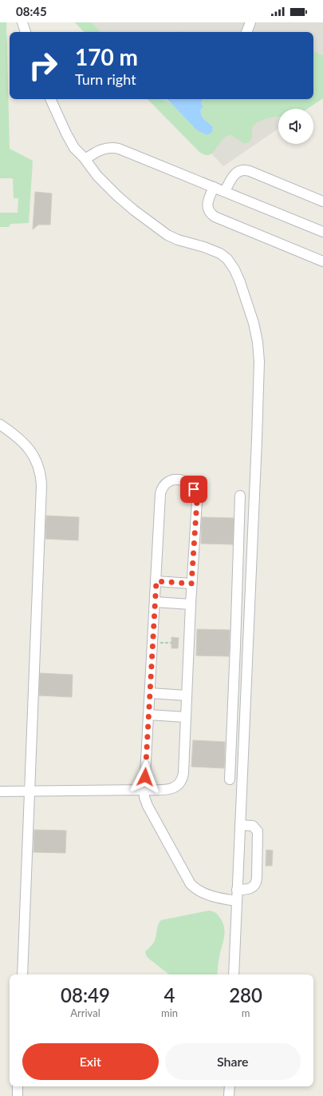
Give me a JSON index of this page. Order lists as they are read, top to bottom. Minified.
{"page":{"status":"08:45","turn":["170 m","Turn right"],"eta":["08:49","Arrival","4","min","280","m"],"buttons":["Exit","Share"]}}
